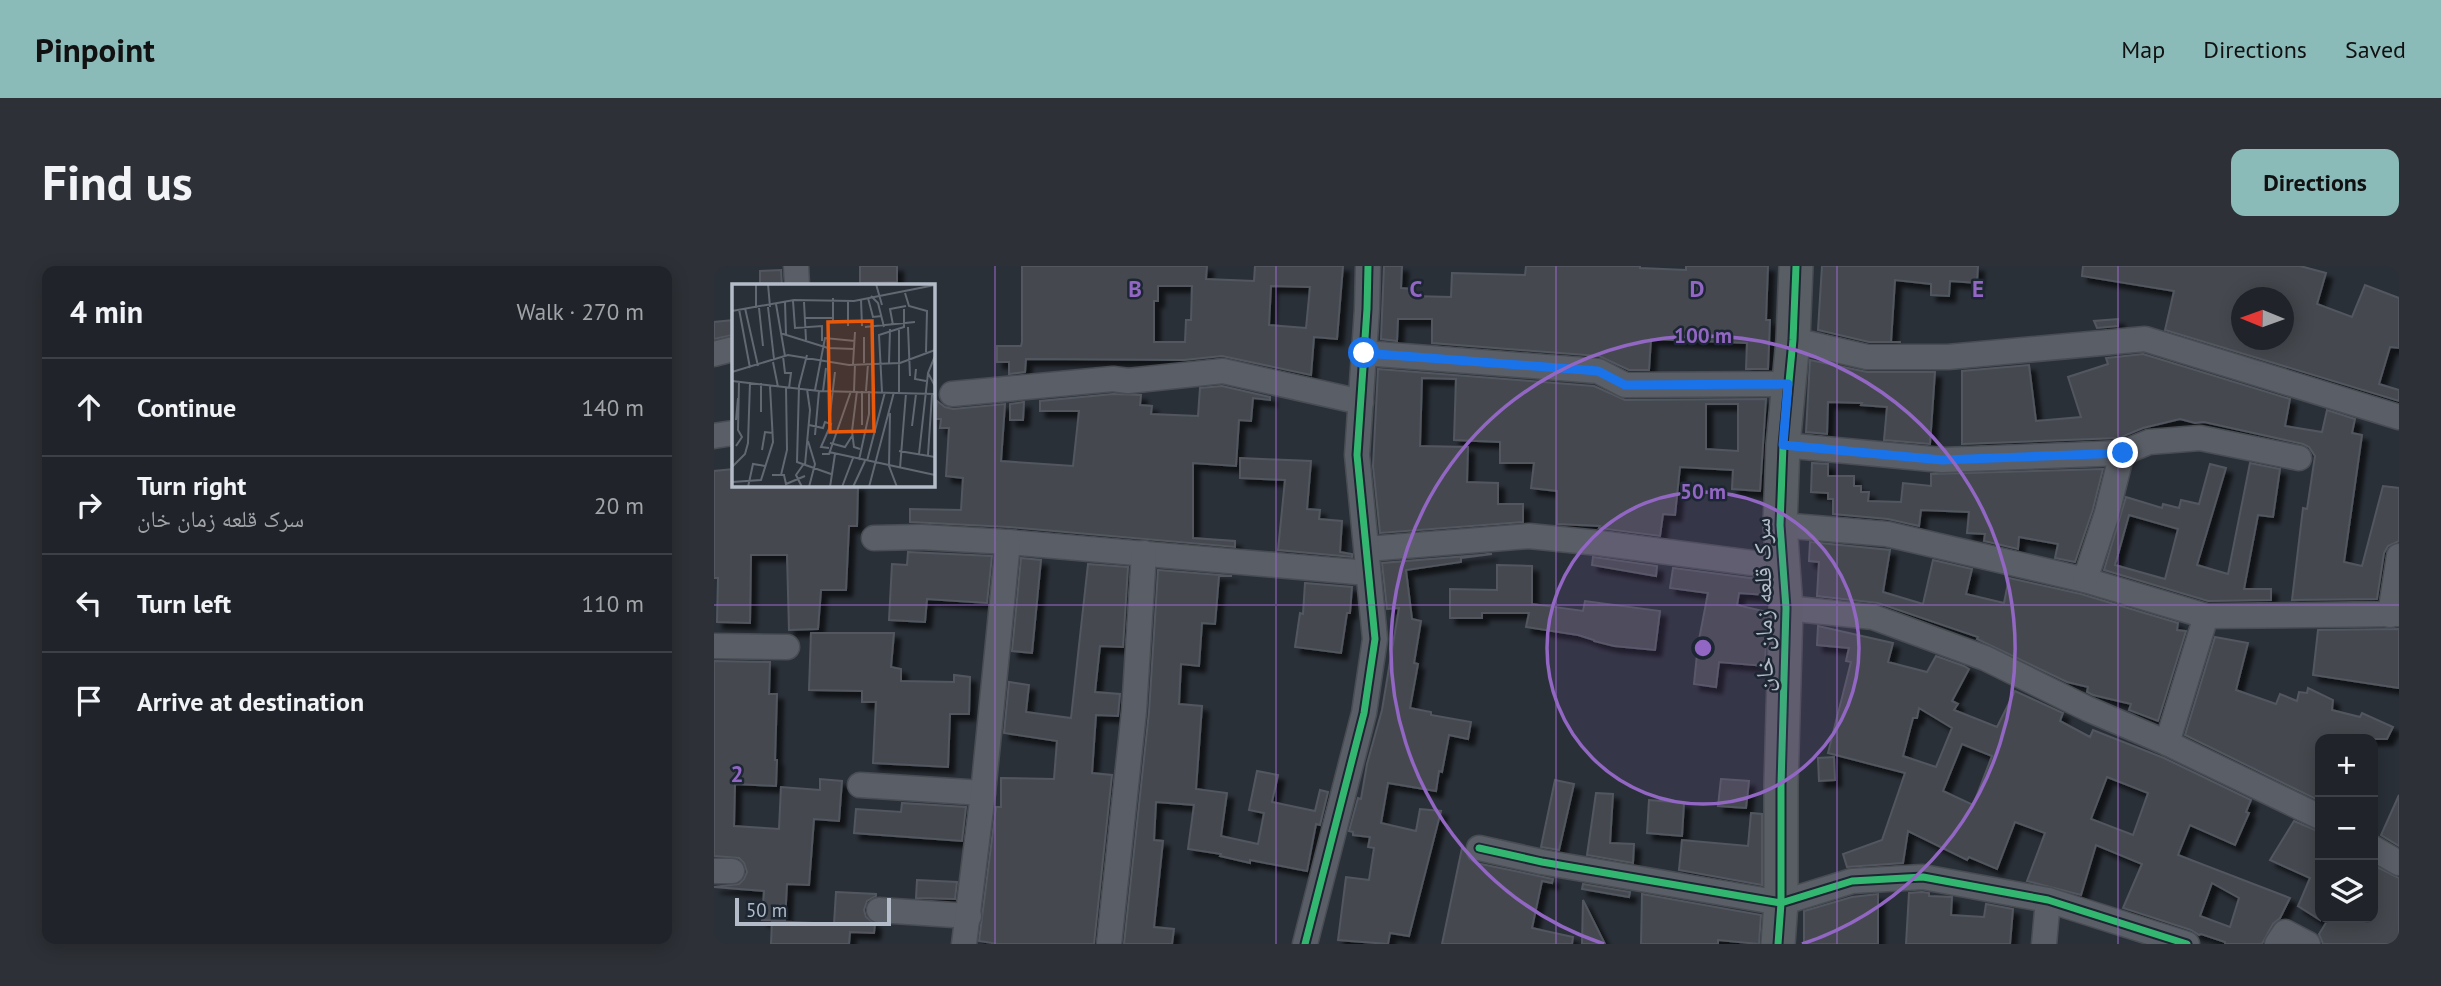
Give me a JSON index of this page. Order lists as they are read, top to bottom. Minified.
{"streets":{"street":["سرک قلعه زمان خان"]},"scale_bar":"50 m","north":"left","page":{"header":"Pinpoint","nav":["Map","Directions","Saved"],"buttons":"Directions","title":"Find us","heading":["4 min","Walk · 270 m"],"list":[["Continue","140 m"],["Turn right","سرک قلعه زمان خان","20 m"],["Turn left","110 m"],"Arrive at destination"],"map_buttons":["+","−"],"scale":"50 m"},"grid":{"columns":["B","C","D","E"],"rows":["2"]},"rings":["100 m","50 m"]}
